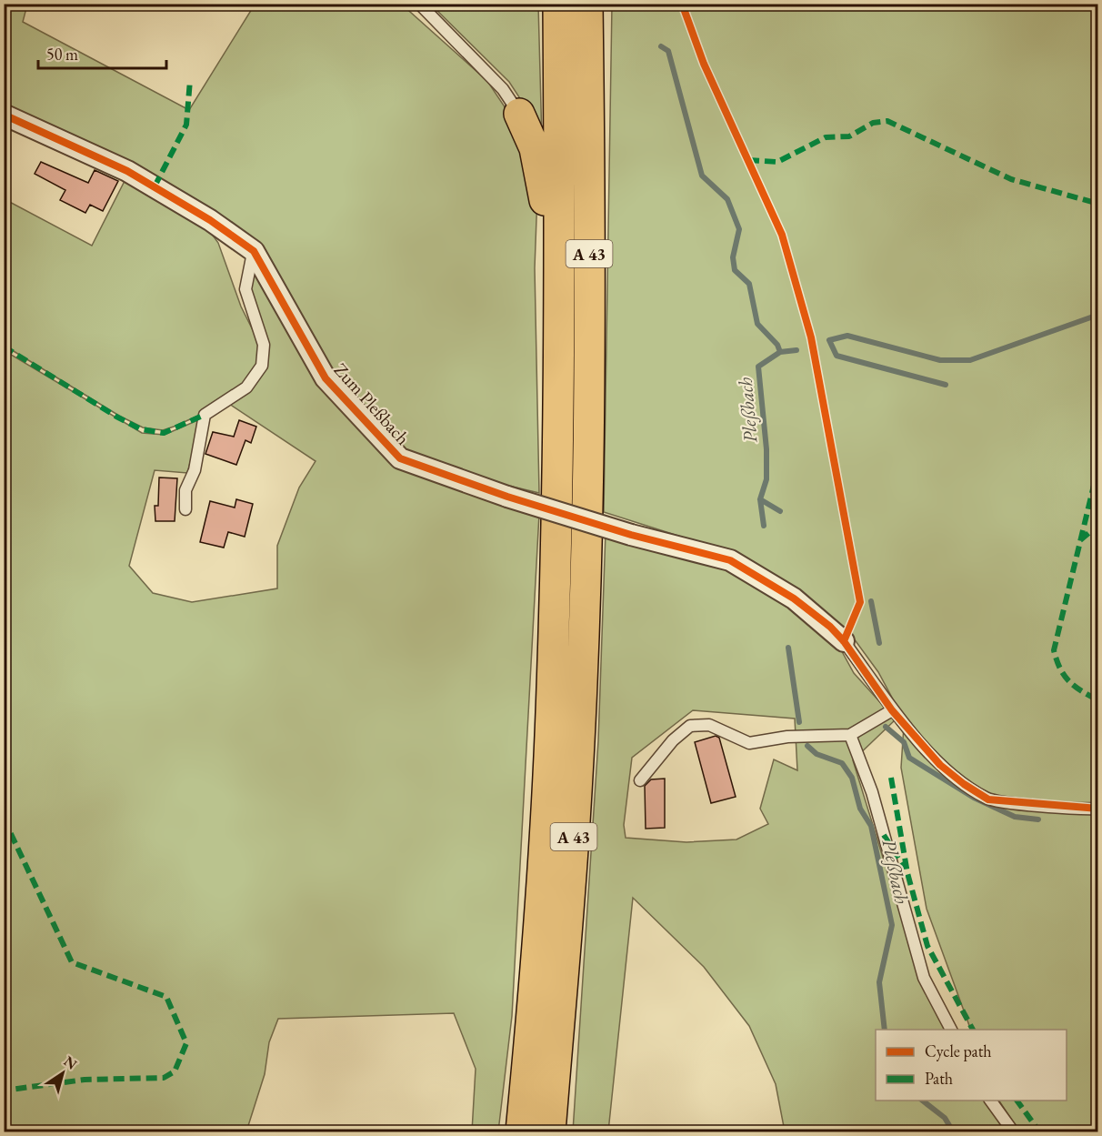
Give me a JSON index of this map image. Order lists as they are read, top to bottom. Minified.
{"streets":{"highway":["A 43"],"street":["Zum Pleßbach"]},"water":["Pleßbach"],"legend":["Cycle path","Path"],"scale_bar":"50 m","north":"top right"}
